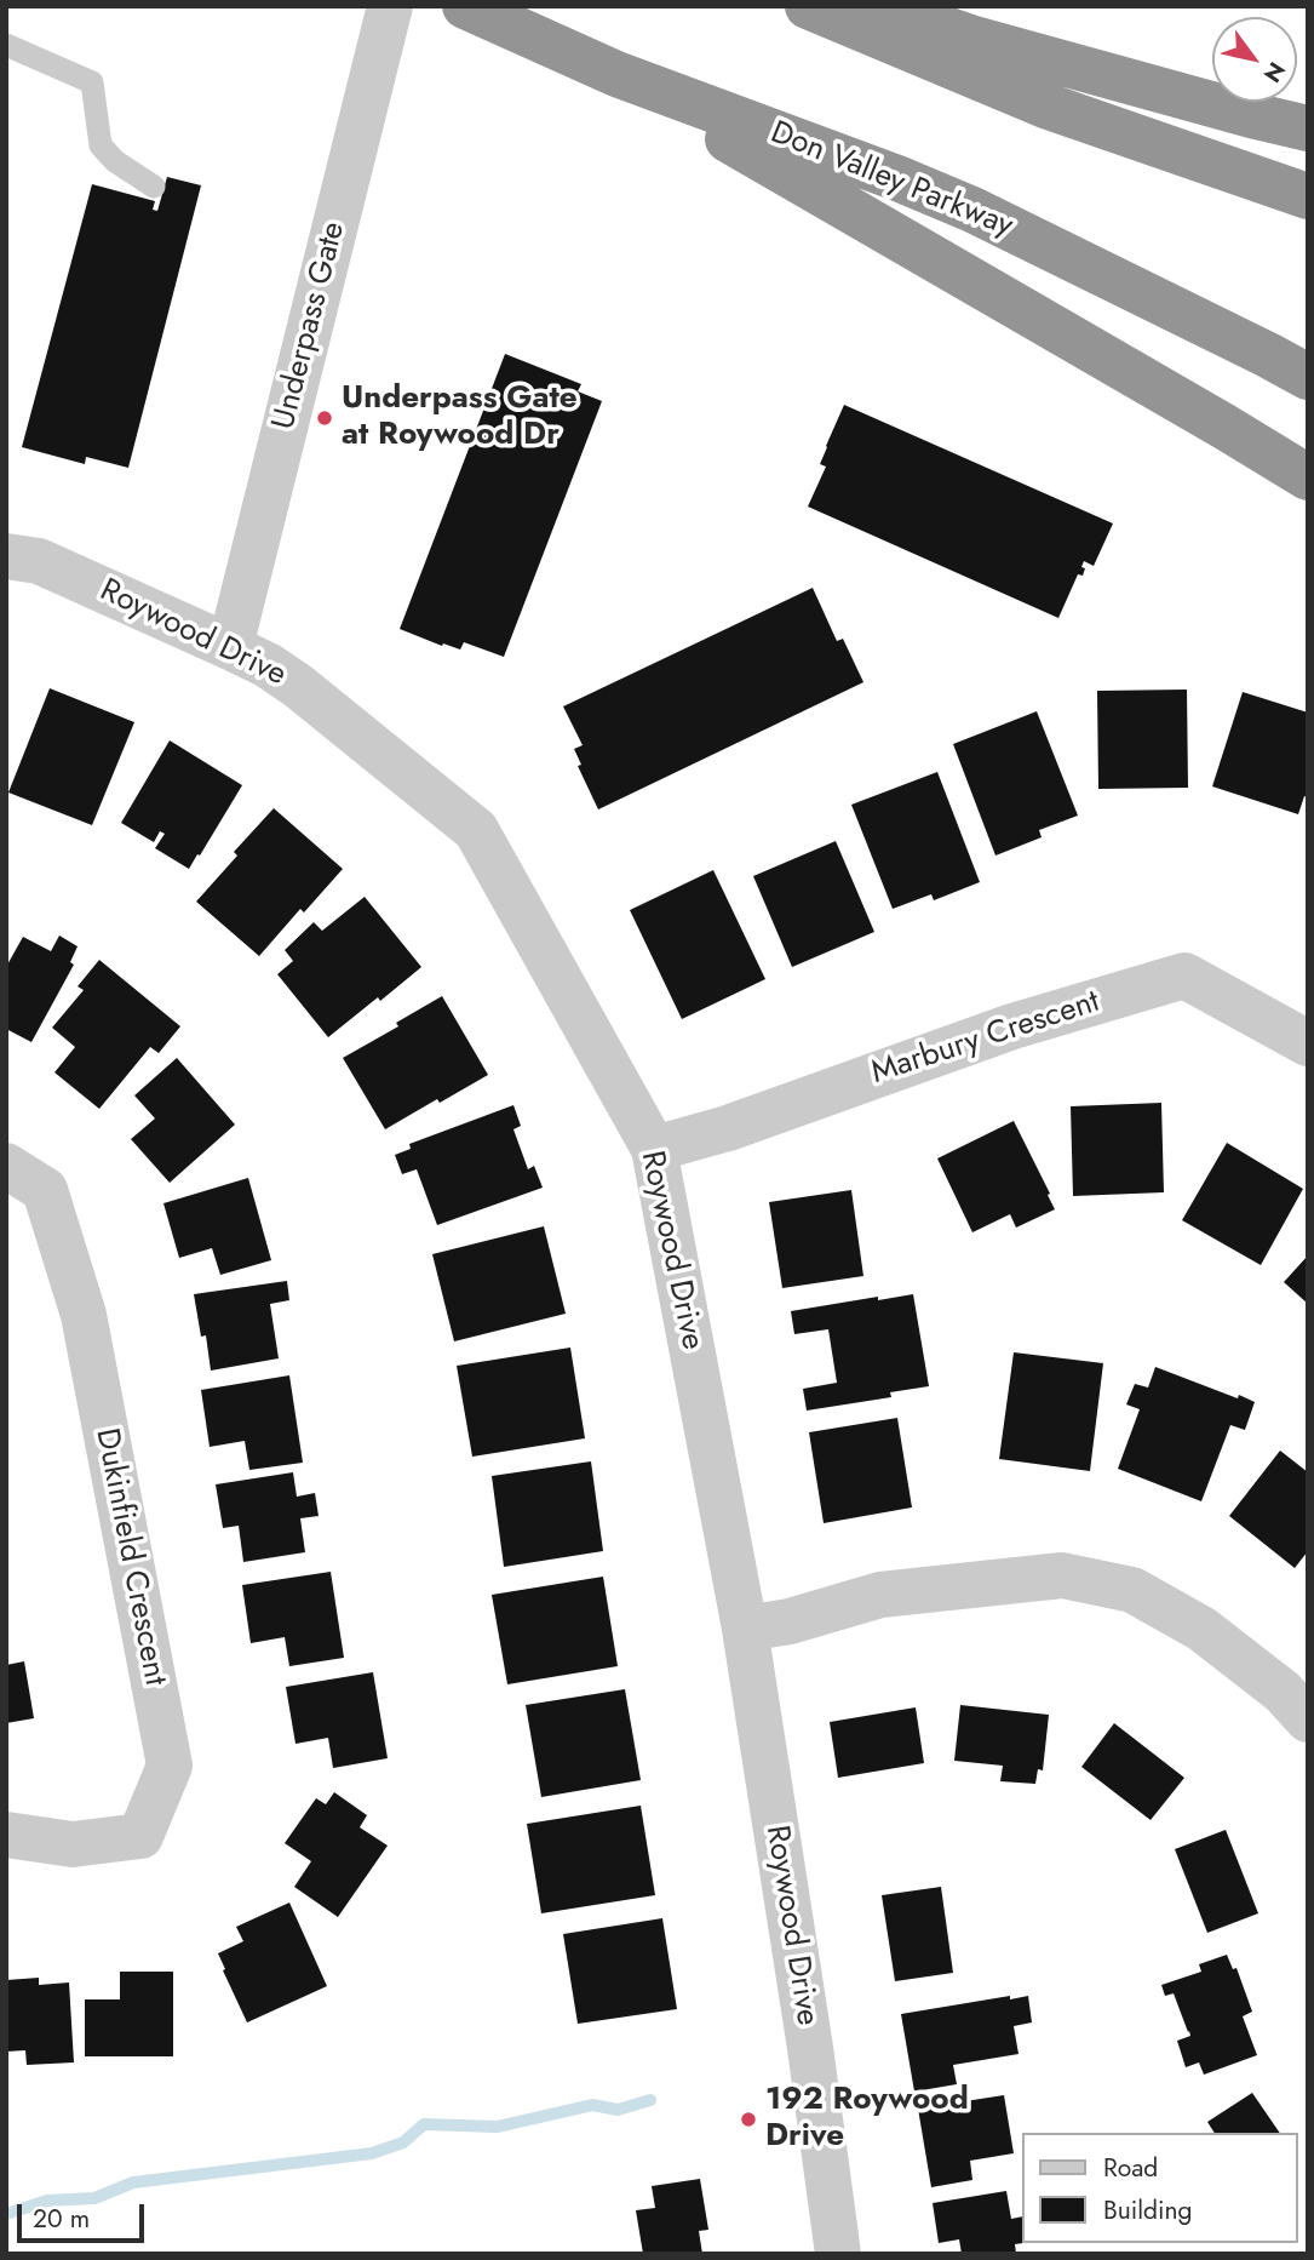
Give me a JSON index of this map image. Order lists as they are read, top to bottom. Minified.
{"streets":{"highway":["Don Valley Parkway"],"street":["Underpass Gate","Roywood Drive","Marbury Crescent","Dukinfield Crescent"]},"crossings":[["Underpass Gate","Roywood Drive"],["Roywood Drive","Marbury Crescent"]],"places":["Underpass Gate at Roywood Dr","192 Roywood Drive"],"legend":["Road","Building"],"scale_bar":"20 m","north":"bottom right"}
